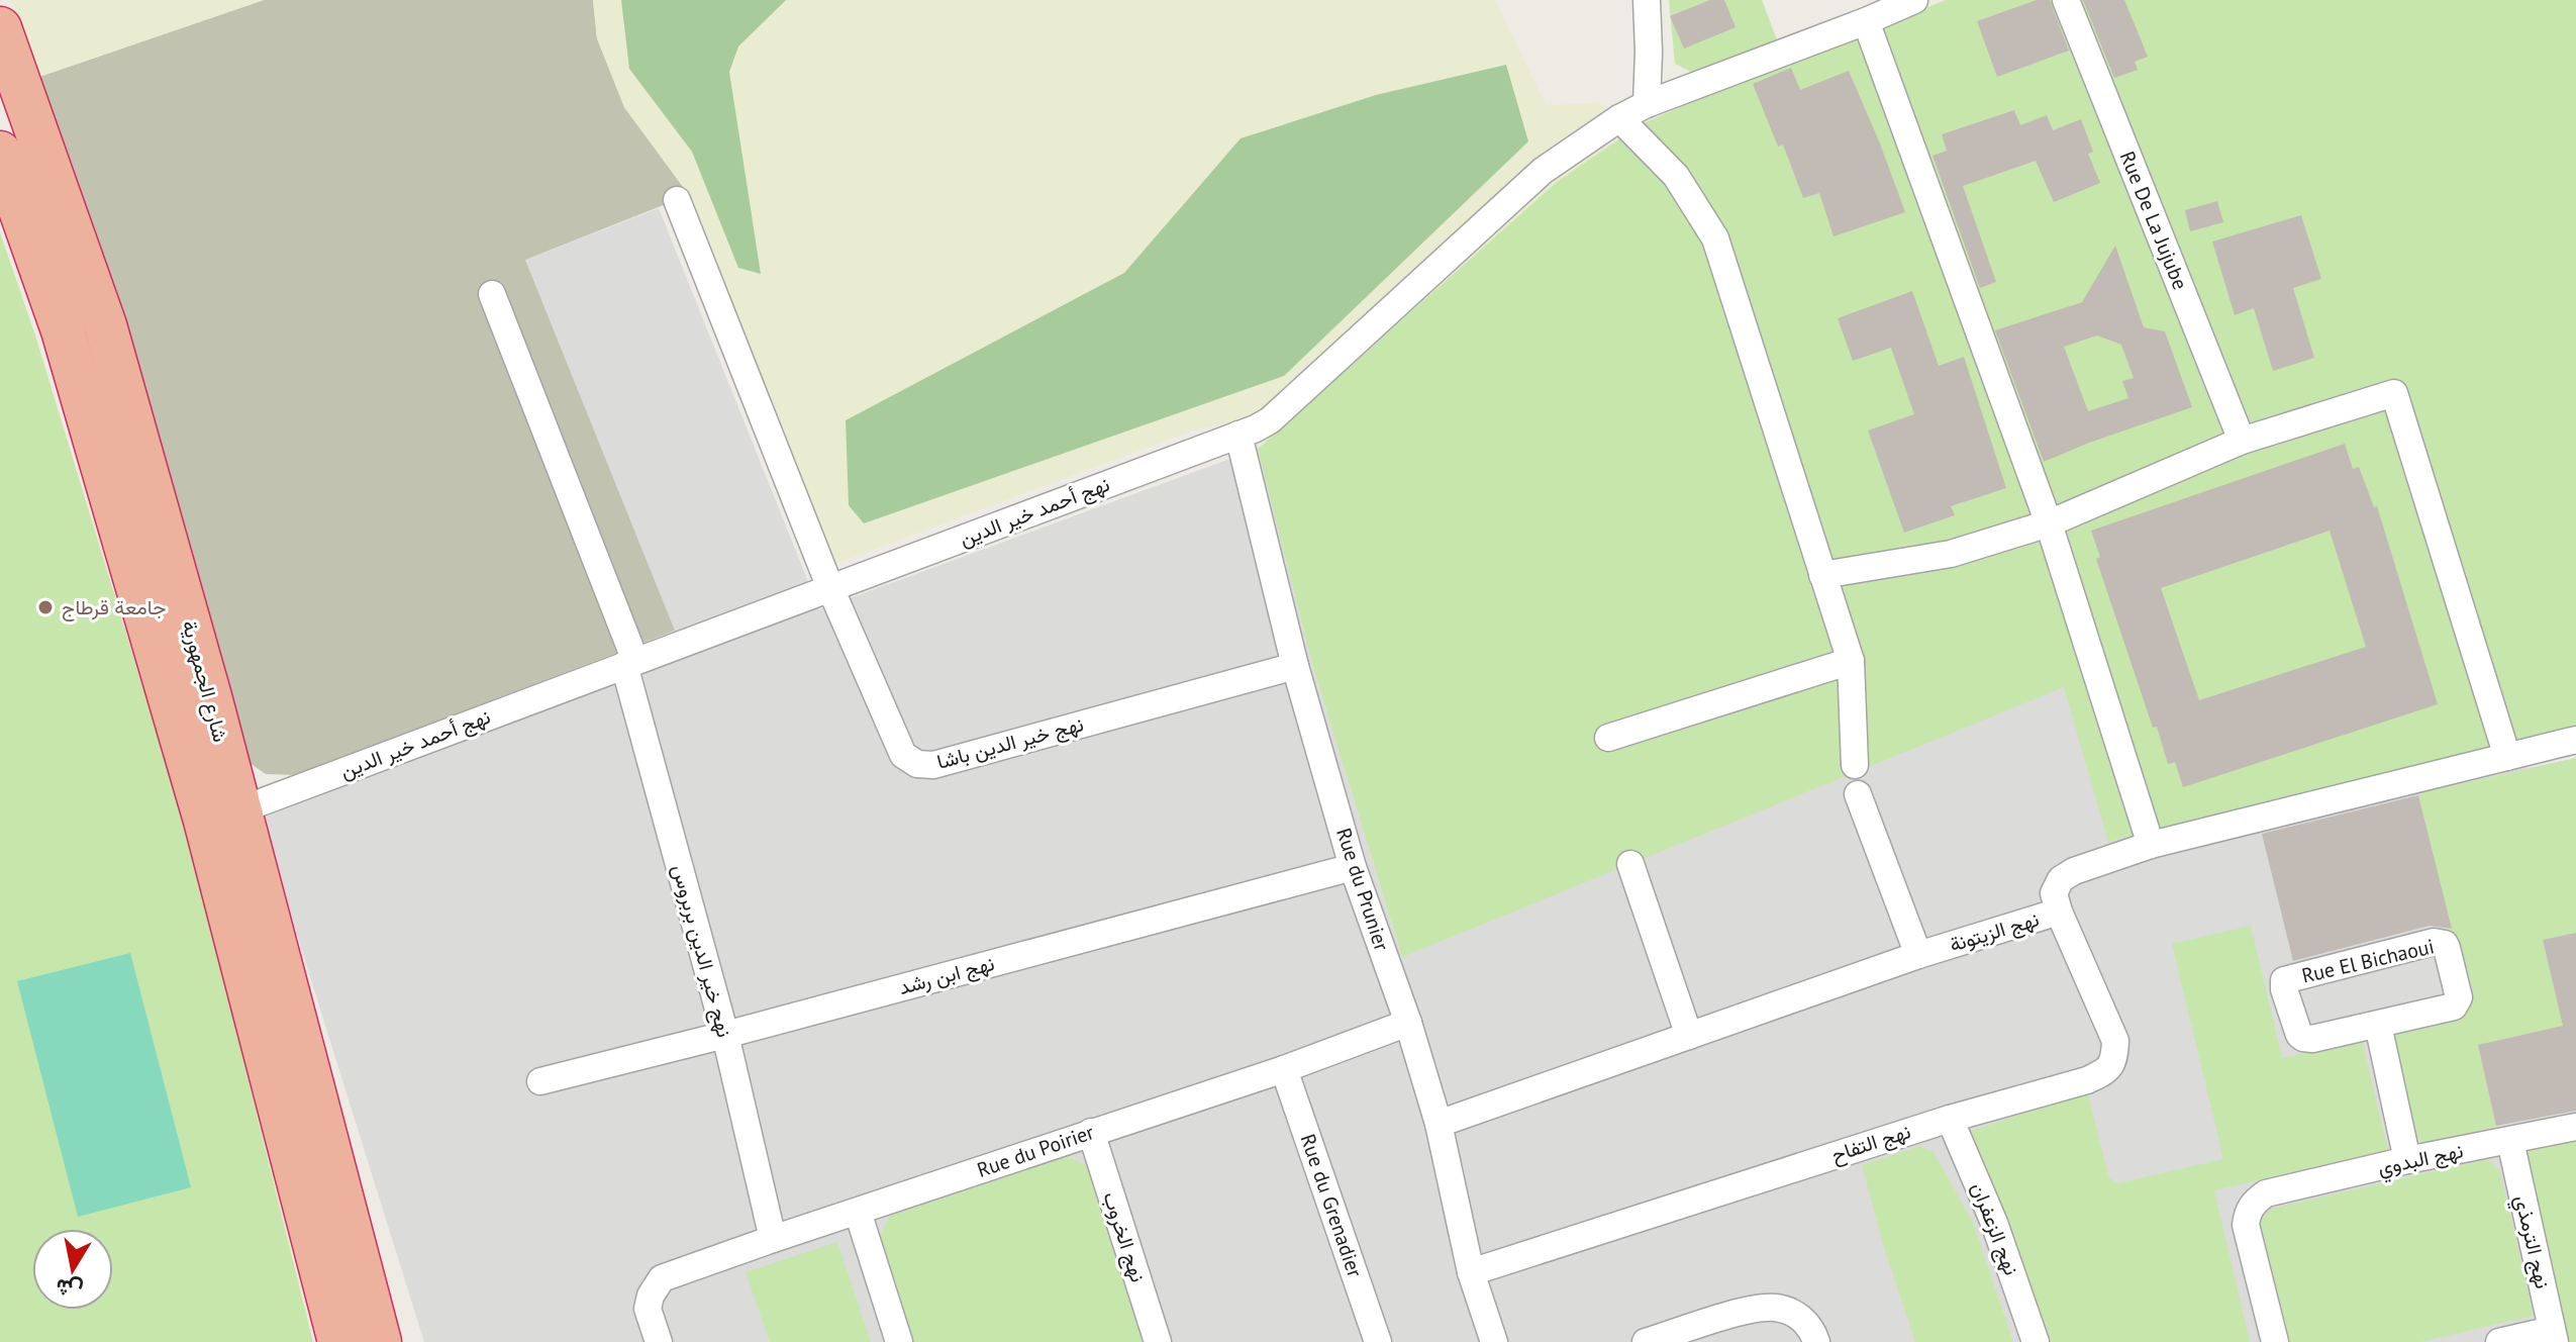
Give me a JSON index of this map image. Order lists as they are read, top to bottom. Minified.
{"streets":{"highway":["شارع الجمهورية"],"street":["Rue De La Jujube","نهج أحمد خير الدين","نهج خير الدين باشا","Rue du Prunier","نهج الزيتونة","نهج خير الدين بربروس","Rue El Bichaoui","نهج ابن رشد","نهج التفاح","Rue du Poirier","نهج البدوي","Rue du Grenadier","نهج الزعفران","نهج الخروب","نهج الترمذي"]},"crossings":[["نهج أحمد خير الدين","شارع الجمهورية"],["نهج أحمد خير الدين","نهج خير الدين باشا"],["نهج أحمد خير الدين","Rue du Prunier"],["نهج أحمد خير الدين","نهج خير الدين بربروس"],["نهج خير الدين باشا","Rue du Prunier"],["Rue du Prunier","نهج الزيتونة"],["Rue du Prunier","نهج ابن رشد"],["Rue du Prunier","نهج التفاح"],["Rue du Prunier","Rue du Poirier"],["نهج الزيتونة","نهج التفاح"],["نهج خير الدين بربروس","نهج ابن رشد"],["نهج خير الدين بربروس","Rue du Poirier"],["نهج التفاح","نهج الزعفران"],["Rue du Poirier","Rue du Grenadier"],["Rue du Poirier","نهج الخروب"],["نهج البدوي","نهج الترمذي"]],"places":["جامعة قرطاج"],"north":"bottom"}
